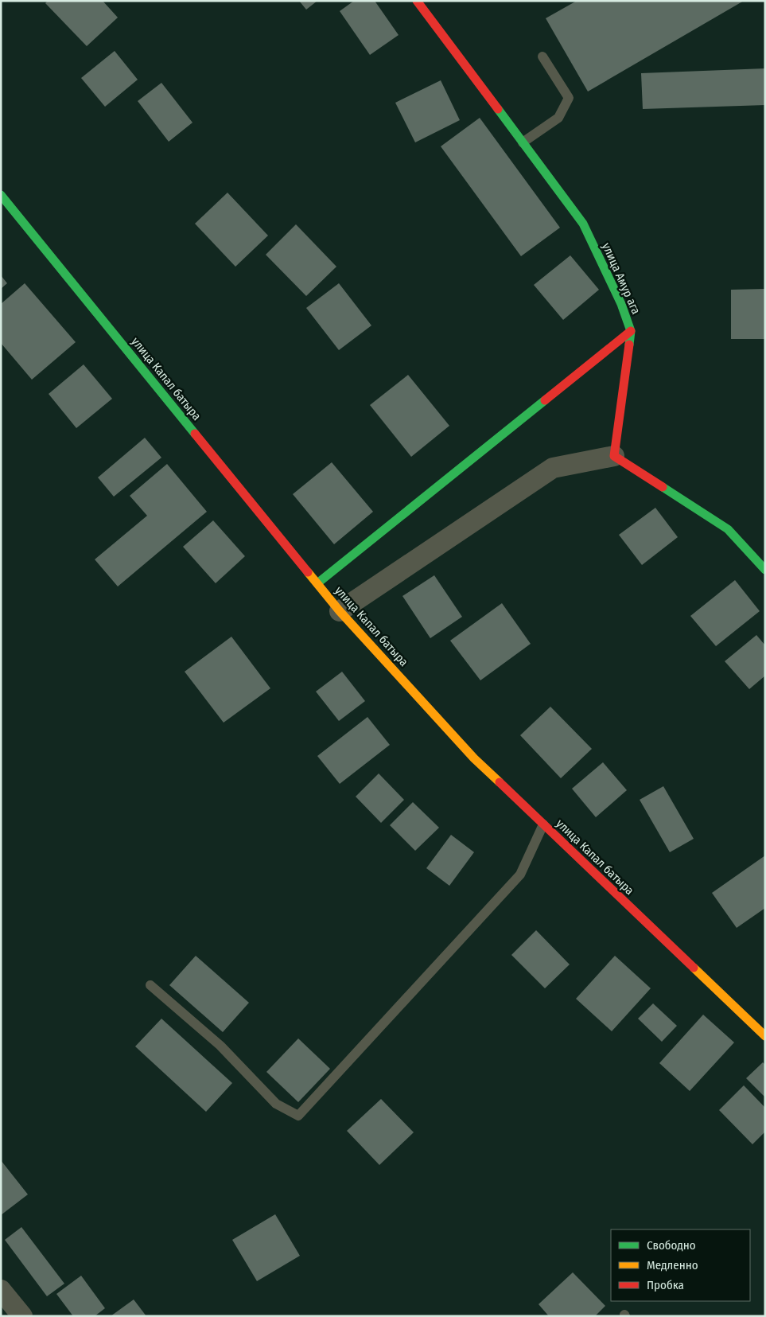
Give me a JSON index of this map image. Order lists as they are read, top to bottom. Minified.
{"streets":{"main road":["улица Амур ага","улица Капал батыра"]},"legend":["Свободно","Медленно","Пробка"]}
